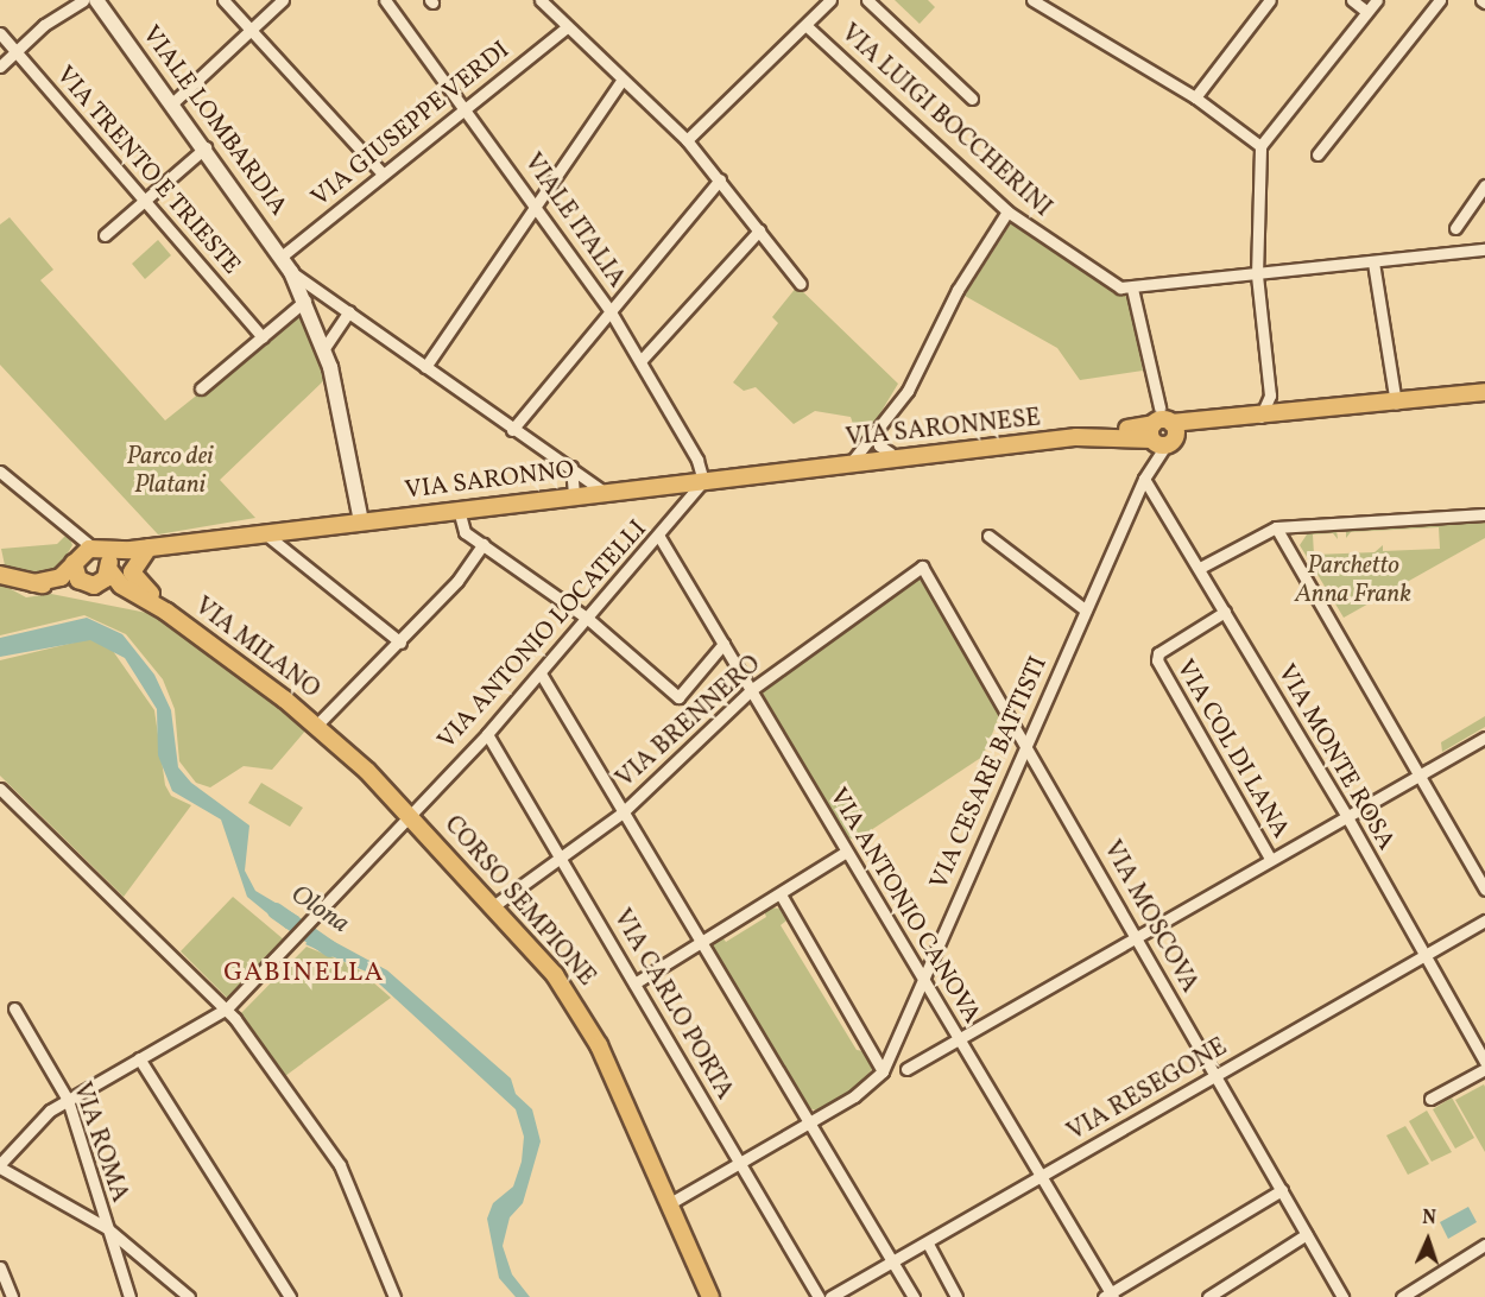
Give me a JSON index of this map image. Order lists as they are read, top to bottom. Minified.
{"streets":{"main road":["VIA SARONNESE","VIA SARONNO","VIA MILANO","CORSO SEMPIONE"],"street":["VIALE LOMBARDIA","VIA LUIGI BOCCHERINI","VIA GIUSEPPE VERDI","VIA TRENTO E TRIESTE","VIALE ITALIA","VIA ANTONIO LOCATELLI","VIA BRENNERO","VIA COL DI LANA","VIA MONTE ROSA","VIA CESARE BATTISTI","VIA ANTONIO CANOVA","VIA MOSCOVA","VIA CARLO PORTA","VIA RESEGONE","VIA ROMA"]},"crossings":[["VIALE LOMBARDIA","VIA GIUSEPPE VERDI"],["VIALE LOMBARDIA","VIA SARONNO"],["VIA GIUSEPPE VERDI","VIALE ITALIA"],["VIALE ITALIA","VIA SARONNO"],["VIALE ITALIA","VIA ANTONIO LOCATELLI"],["VIA SARONNESE","VIA SARONNO"],["VIA SARONNESE","VIA CESARE BATTISTI"],["VIA SARONNO","VIA ANTONIO LOCATELLI"],["VIA SARONNO","VIA MILANO"],["VIA ANTONIO LOCATELLI","CORSO SEMPIONE"],["VIA ANTONIO LOCATELLI","VIA ANTONIO CANOVA"],["VIA ANTONIO LOCATELLI","VIA CARLO PORTA"],["VIA ANTONIO LOCATELLI","VIA ROMA"],["VIA MILANO","CORSO SEMPIONE"],["VIA BRENNERO","CORSO SEMPIONE"],["VIA BRENNERO","VIA ANTONIO CANOVA"],["VIA BRENNERO","VIA MOSCOVA"],["VIA BRENNERO","VIA CARLO PORTA"],["VIA COL DI LANA","VIA MONTE ROSA"],["VIA MONTE ROSA","VIA CESARE BATTISTI"],["VIA MONTE ROSA","VIA RESEGONE"],["VIA CESARE BATTISTI","VIA ANTONIO CANOVA"],["VIA CESARE BATTISTI","VIA MOSCOVA"],["VIA ANTONIO CANOVA","VIA RESEGONE"],["VIA MOSCOVA","VIA RESEGONE"]],"districts":["GABINELLA"],"water":["Olona"],"parks":["Parco dei Platani","Parchetto Anna Frank"],"north":"top"}
